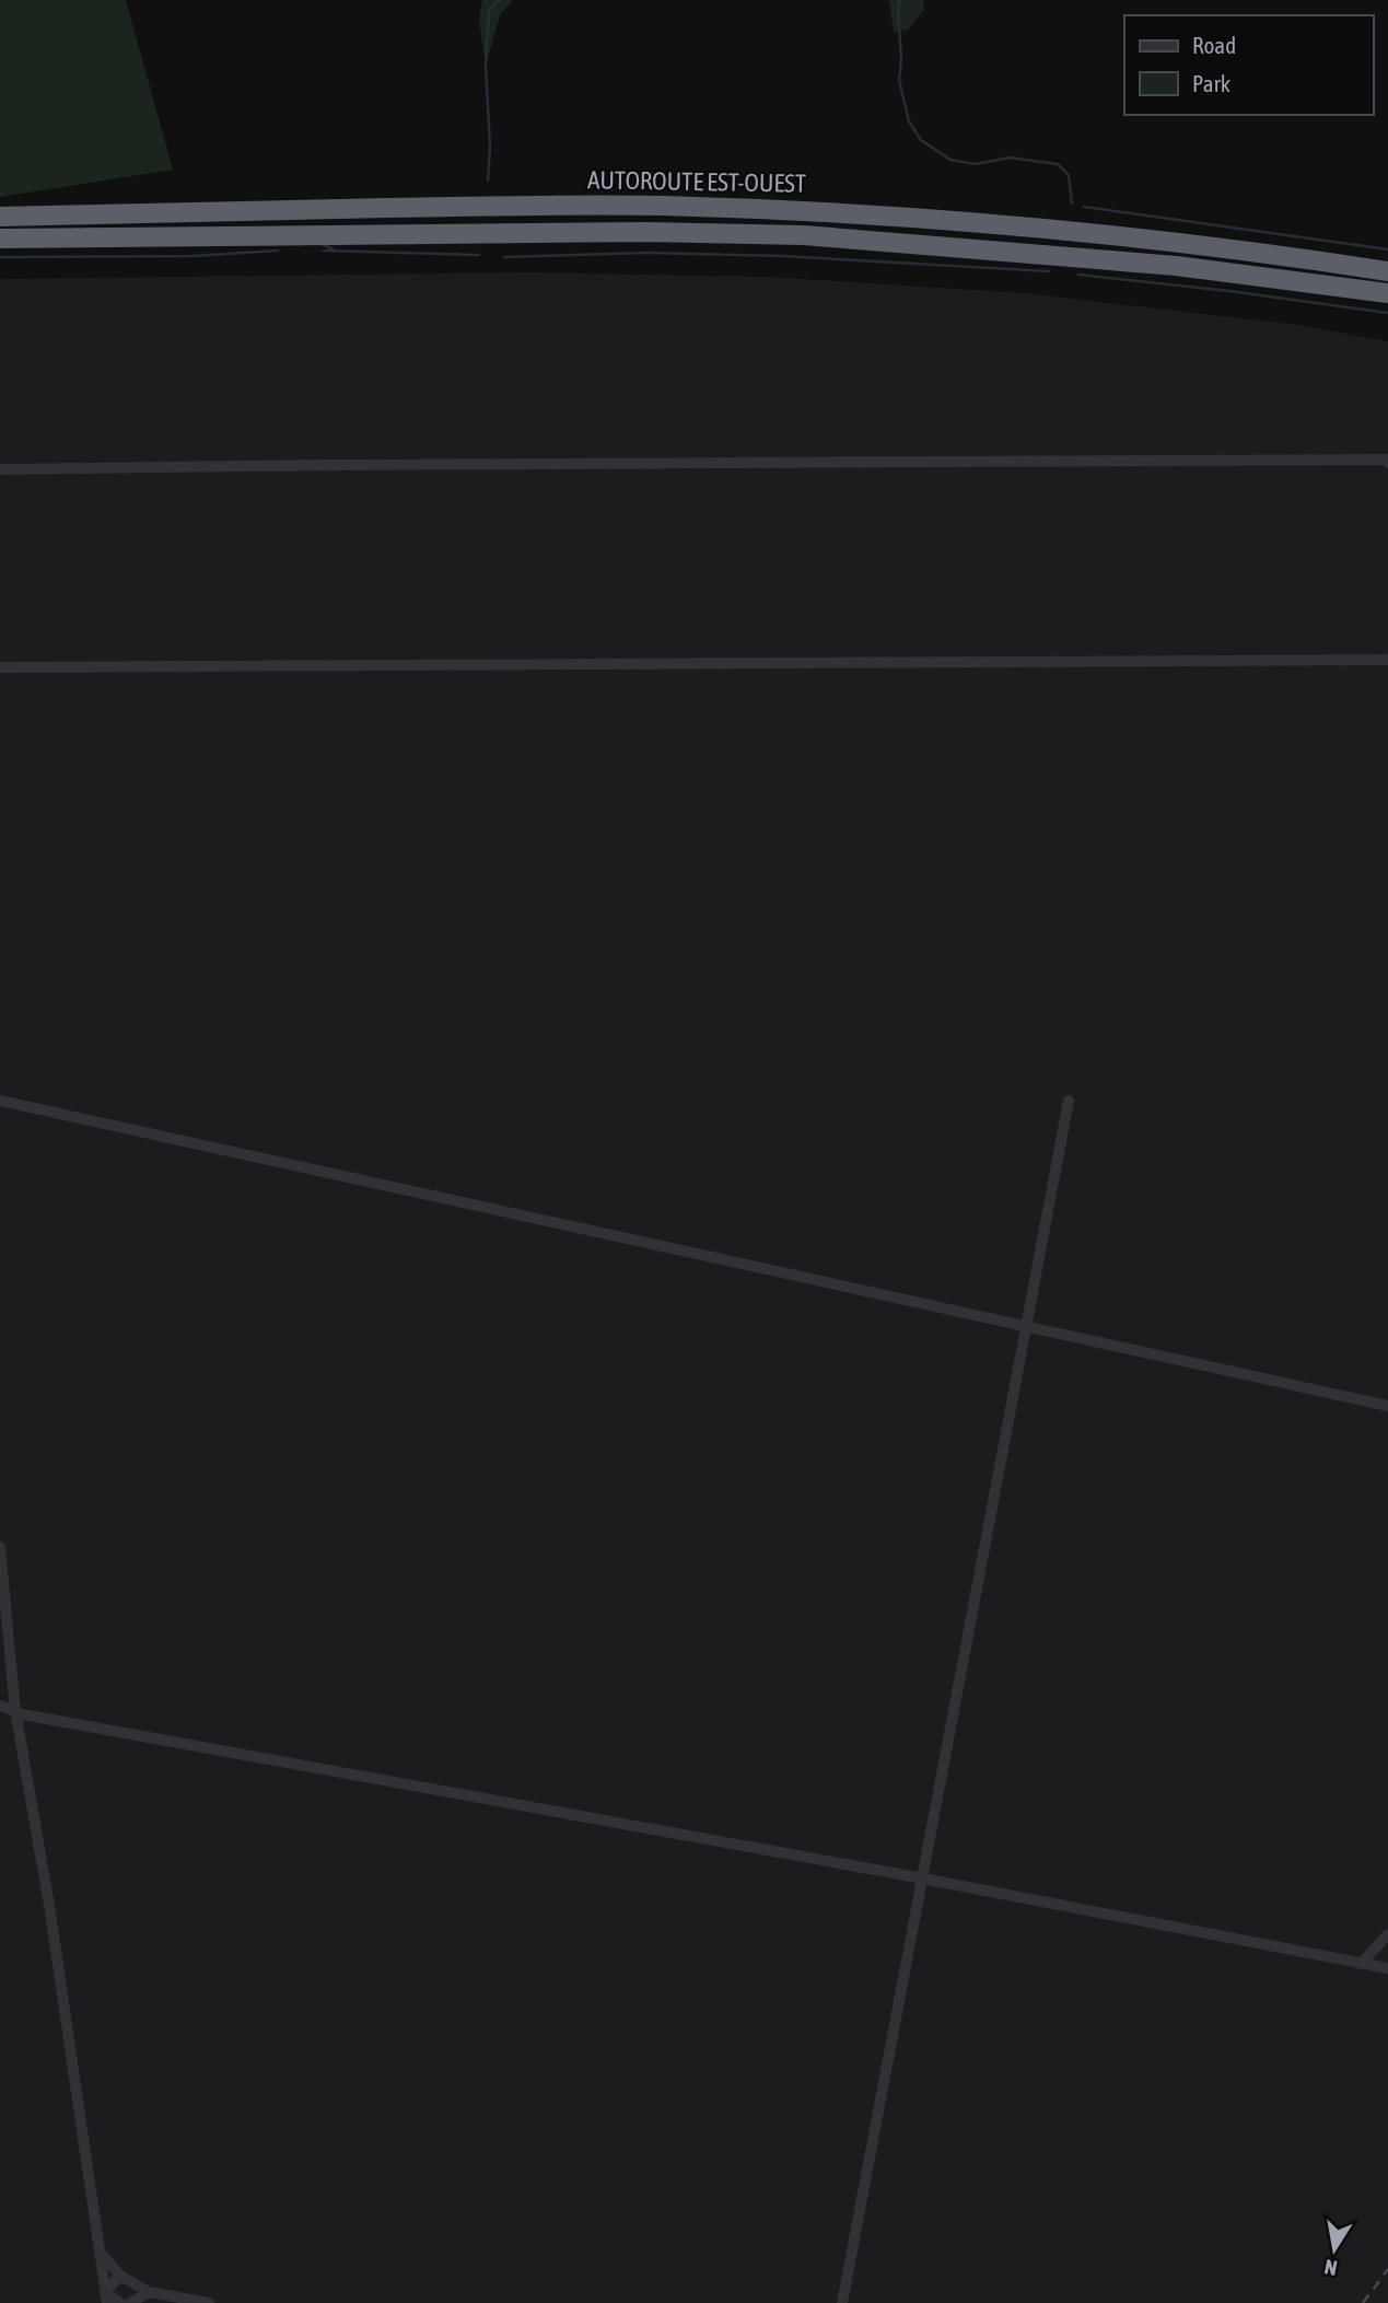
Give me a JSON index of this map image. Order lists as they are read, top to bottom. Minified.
{"streets":{"highway":["AUTOROUTE EST-OUEST"]},"legend":["Road","Park"],"north":"bottom"}
